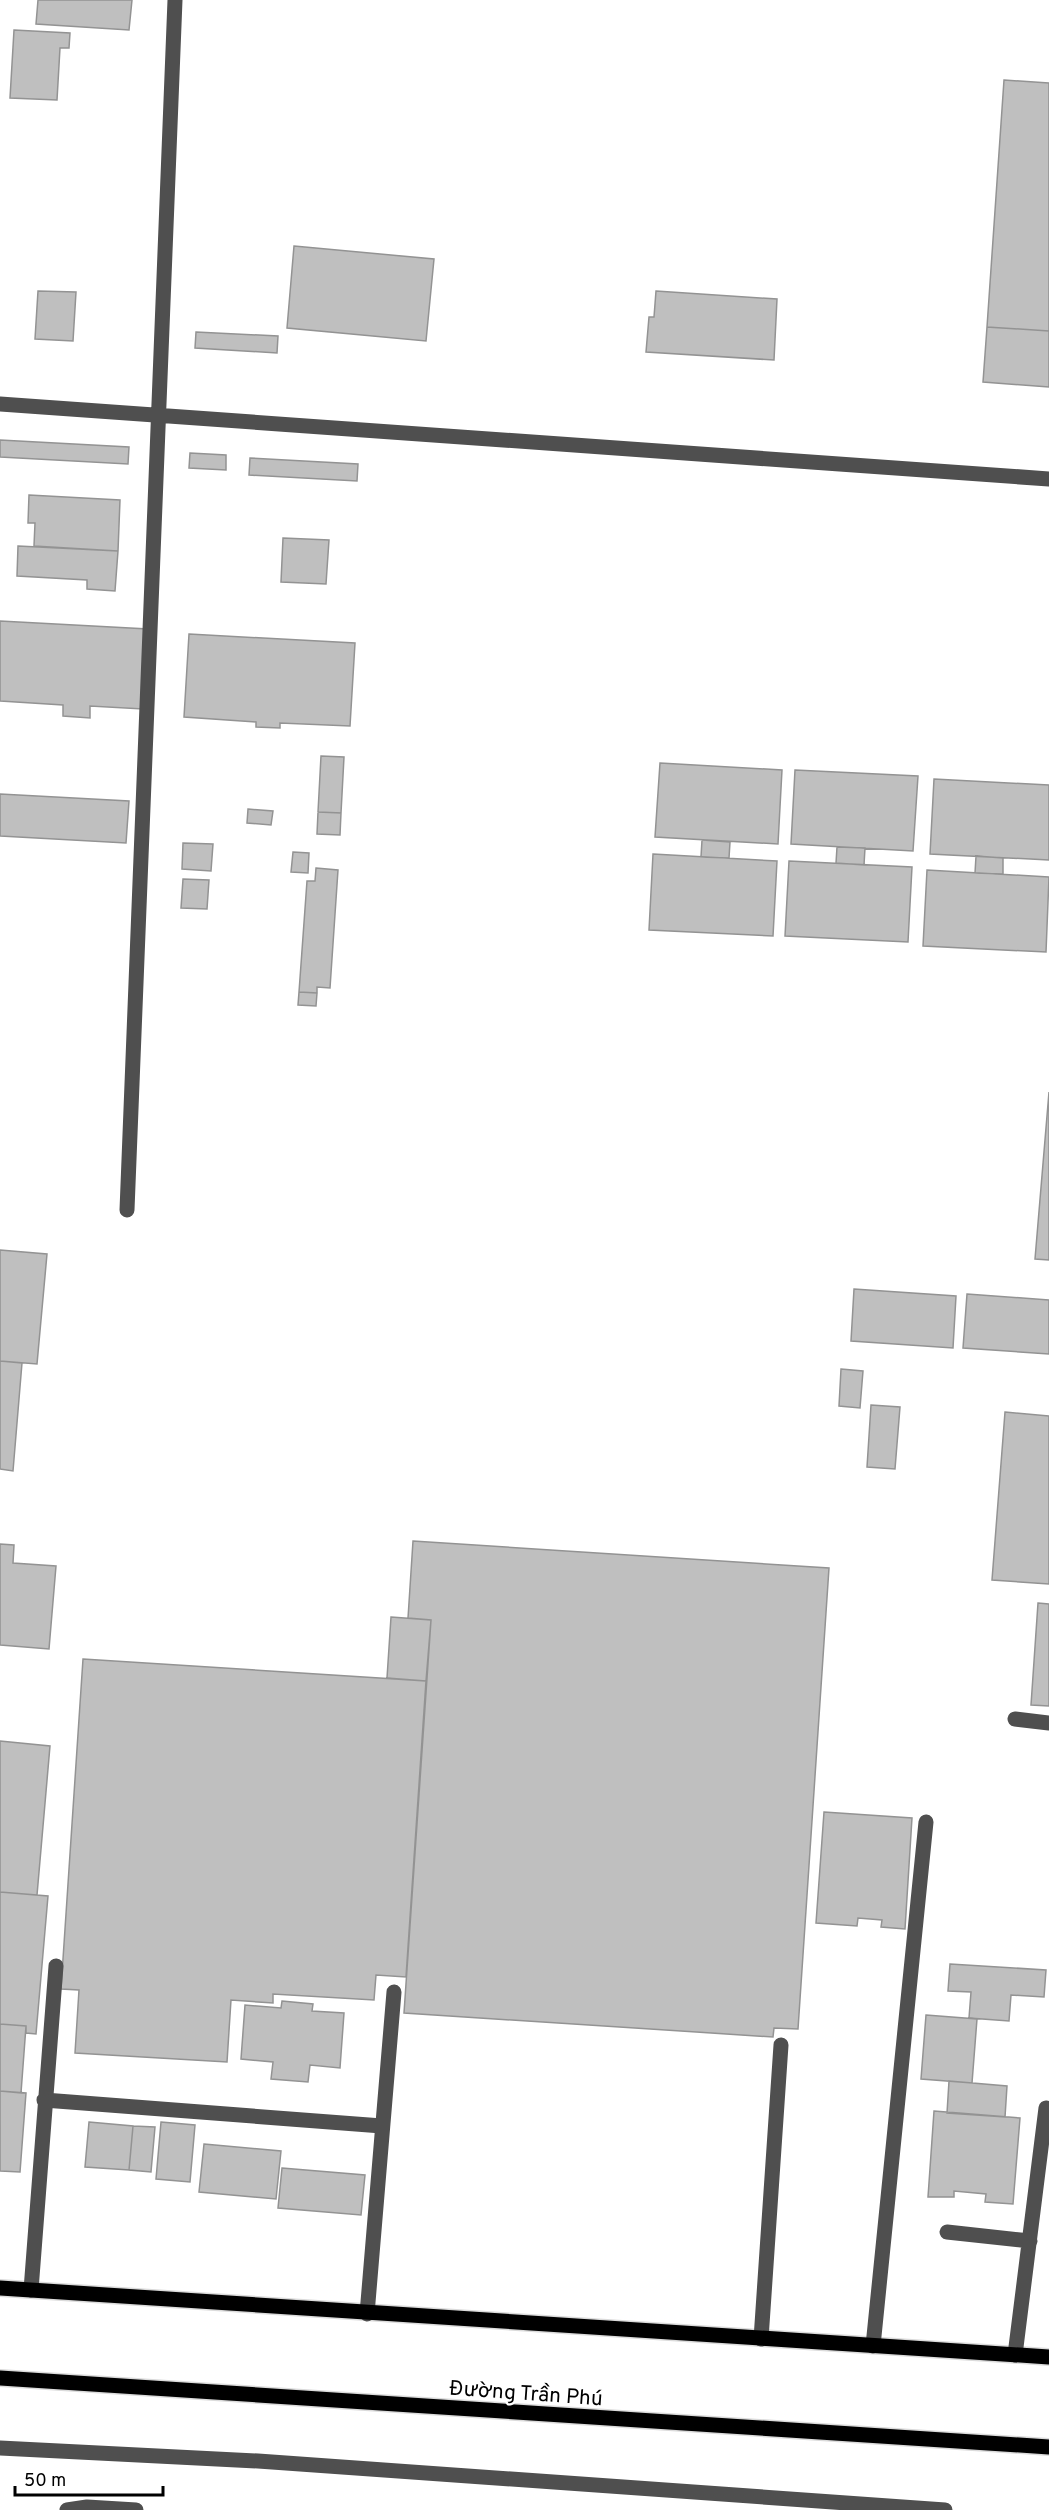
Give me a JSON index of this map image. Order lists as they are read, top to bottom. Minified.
{"streets":{"main road":["Đường Trần Phú"]},"scale_bar":"50 m"}
